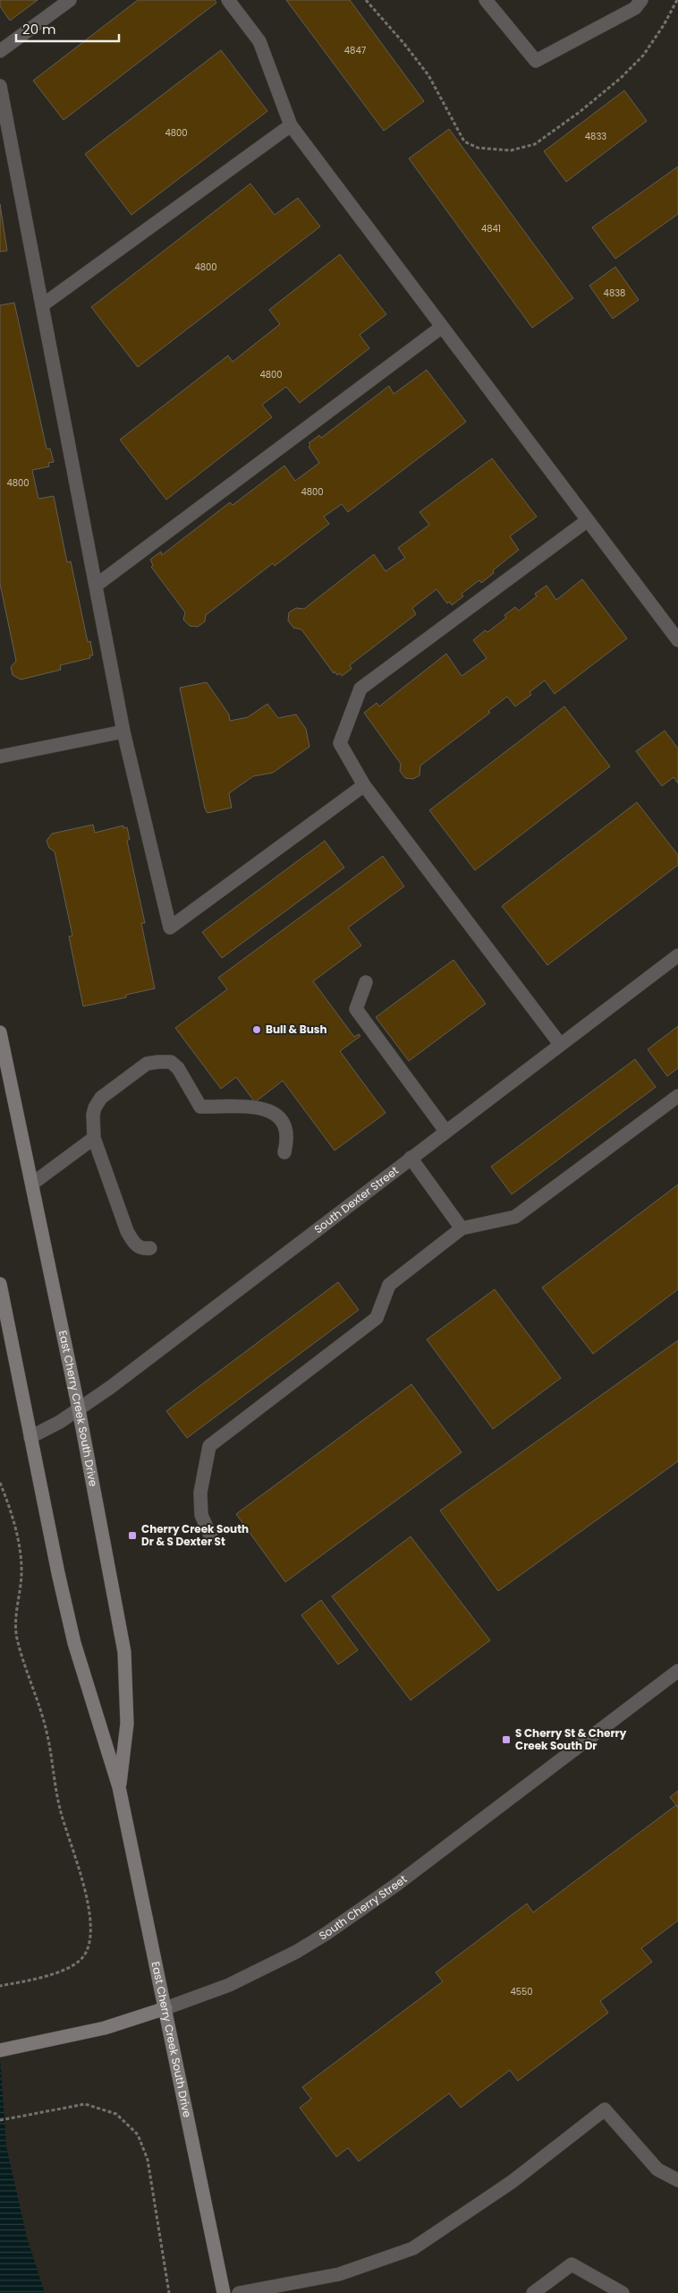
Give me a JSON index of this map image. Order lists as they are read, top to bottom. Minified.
{"streets":{"main road":["East Cherry Creek South Drive","South Cherry Street"],"street":["South Dexter Street"]},"crossings":[["South Dexter Street","East Cherry Creek South Drive"],["East Cherry Creek South Drive","South Cherry Street"]],"places":{"other":["Bull & Bush"],"transit":["Cherry Creek South Dr & S Dexter St","S Cherry St & Cherry Creek South Dr"]},"house_numbers":["4847","4800","4833","4841","4800","4838","4800","4800","4800","4550"],"scale_bar":"20 m"}
